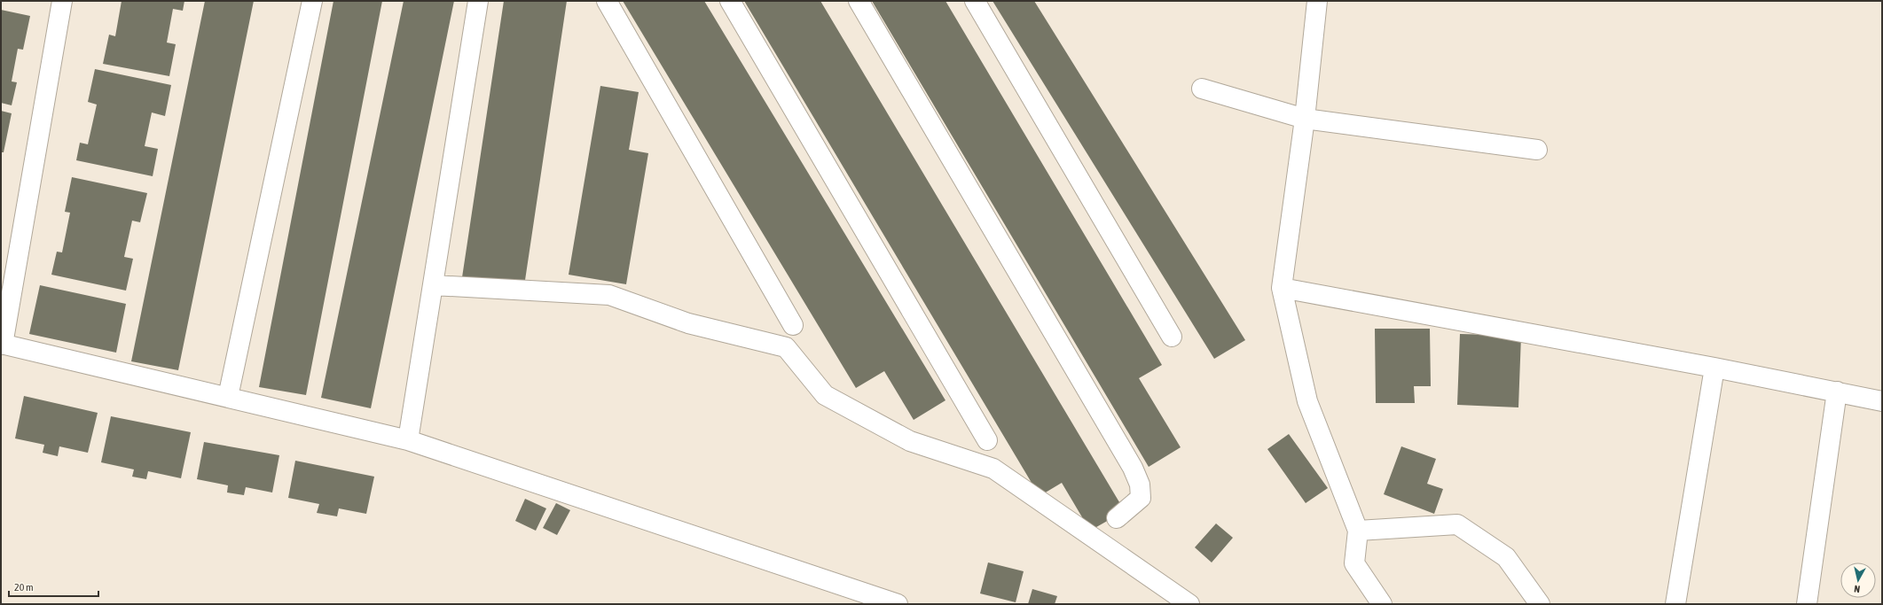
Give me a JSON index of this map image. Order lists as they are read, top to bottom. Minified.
{"scale_bar":"20 m","north":"bottom"}
